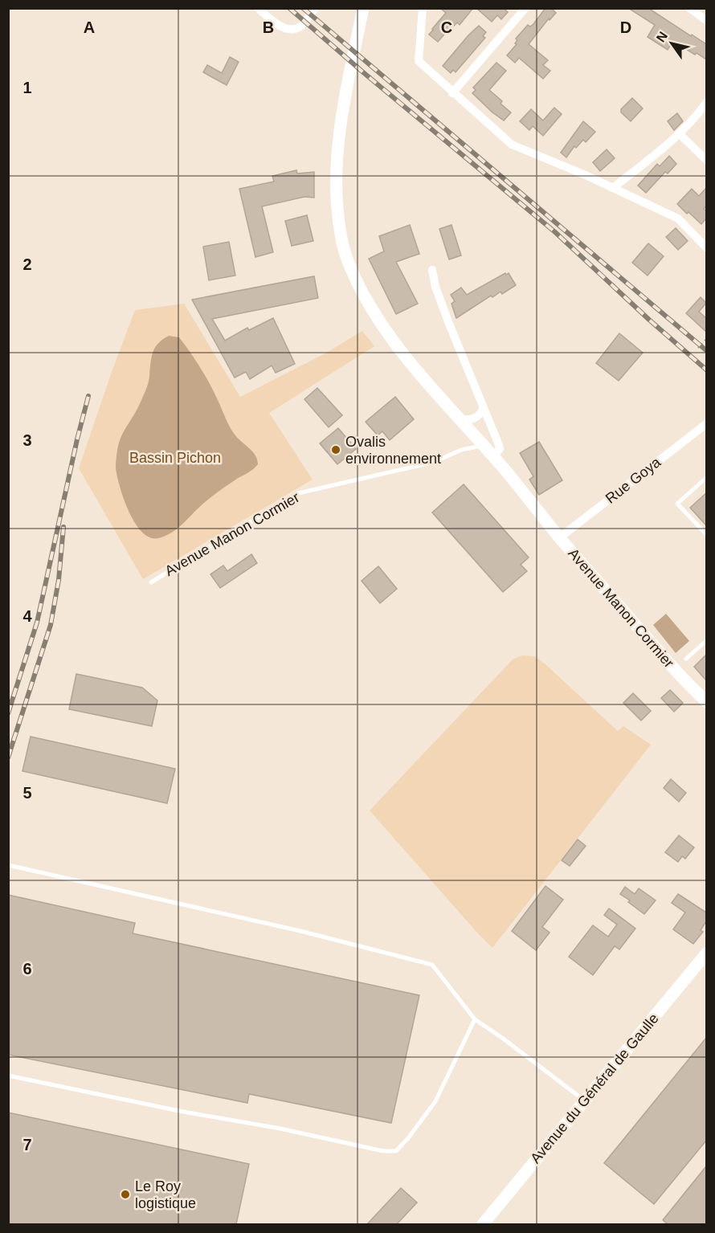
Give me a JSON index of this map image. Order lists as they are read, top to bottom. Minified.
{"streets":{"street":["Rue Goya","Avenue Manon Cormier","Avenue du Général de Gaulle"]},"crossings":[["Rue Goya","Avenue Manon Cormier"]],"parks":["Bassin Pichon"],"places":["Ovalis environnement","Le Roy logistique"],"north":"top left","grid":{"columns":["A","B","C","D"],"rows":["1","2","3","4","5","6","7"]}}
